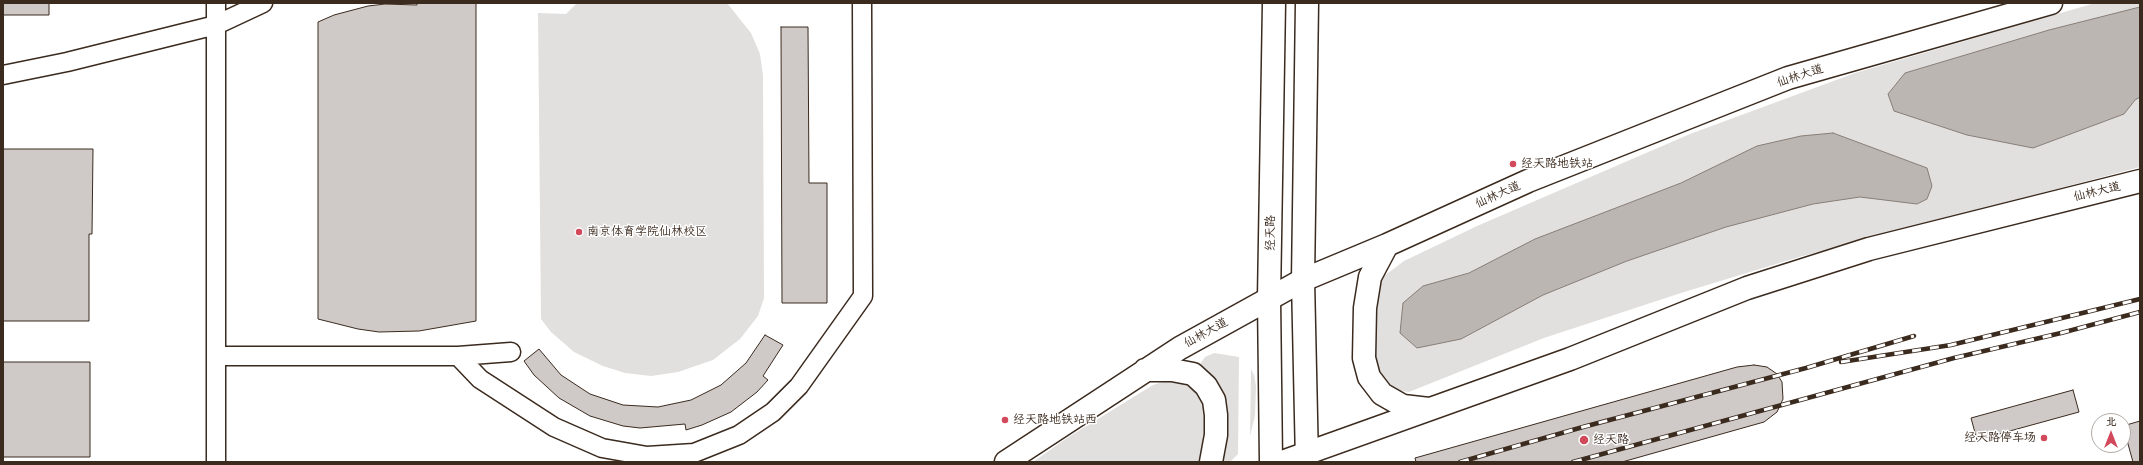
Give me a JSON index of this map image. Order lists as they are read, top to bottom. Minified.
{"streets":{"main road":["仙林大道","经天路"]},"crossings":[["仙林大道","经天路"]],"places":["经天路地铁站","南京体育学院仙林校区","经天路地铁站西","经天路停车场","经天路"],"north":"top"}
